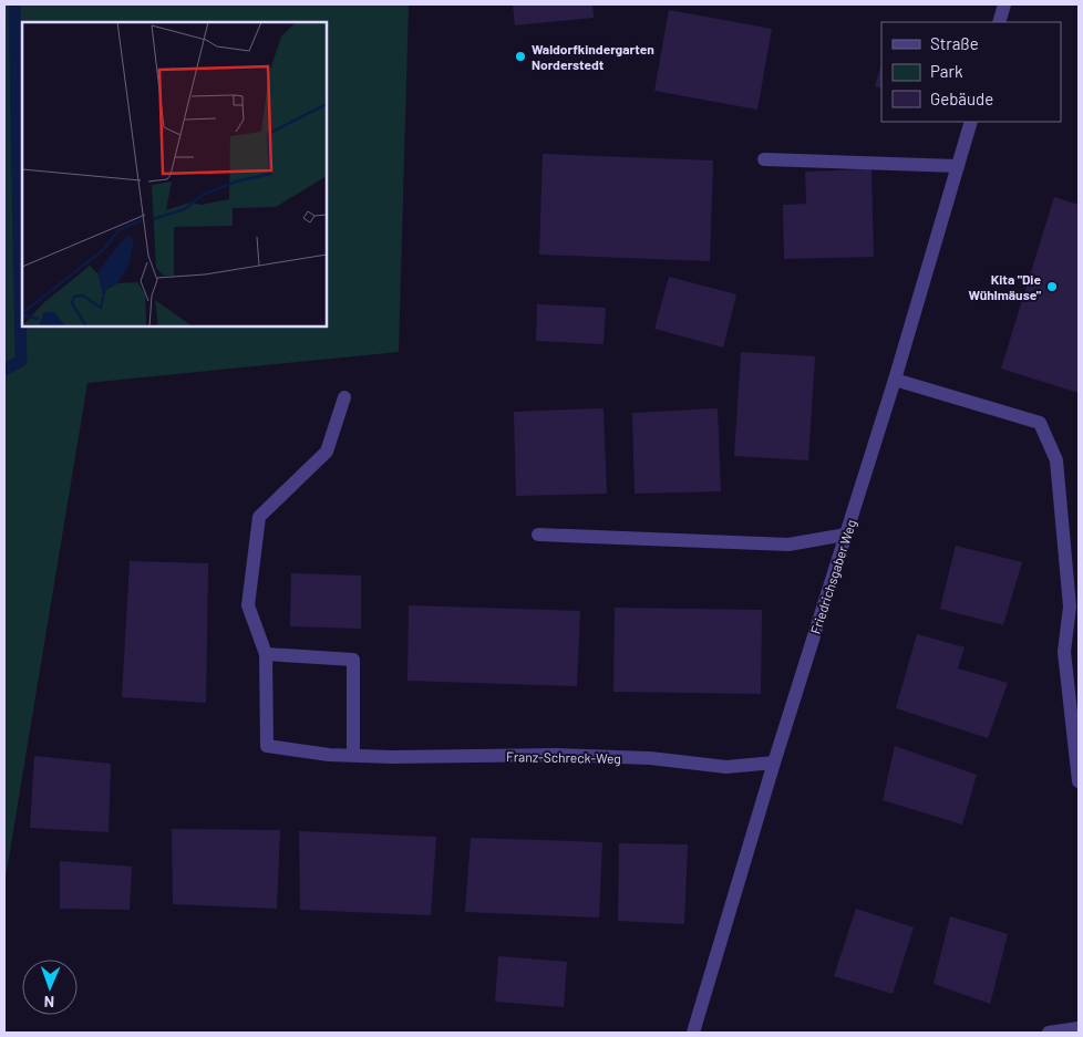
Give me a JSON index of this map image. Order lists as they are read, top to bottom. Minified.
{"streets":{"street":["Friedrichsgaber Weg","Franz-Schreck-Weg"]},"crossings":[["Friedrichsgaber Weg","Franz-Schreck-Weg"]],"places":["Waldorfkindergarten Norderstedt","Kita \"Die Wühlmäuse\""],"legend":["Straße","Park","Gebäude"],"north":"bottom"}
